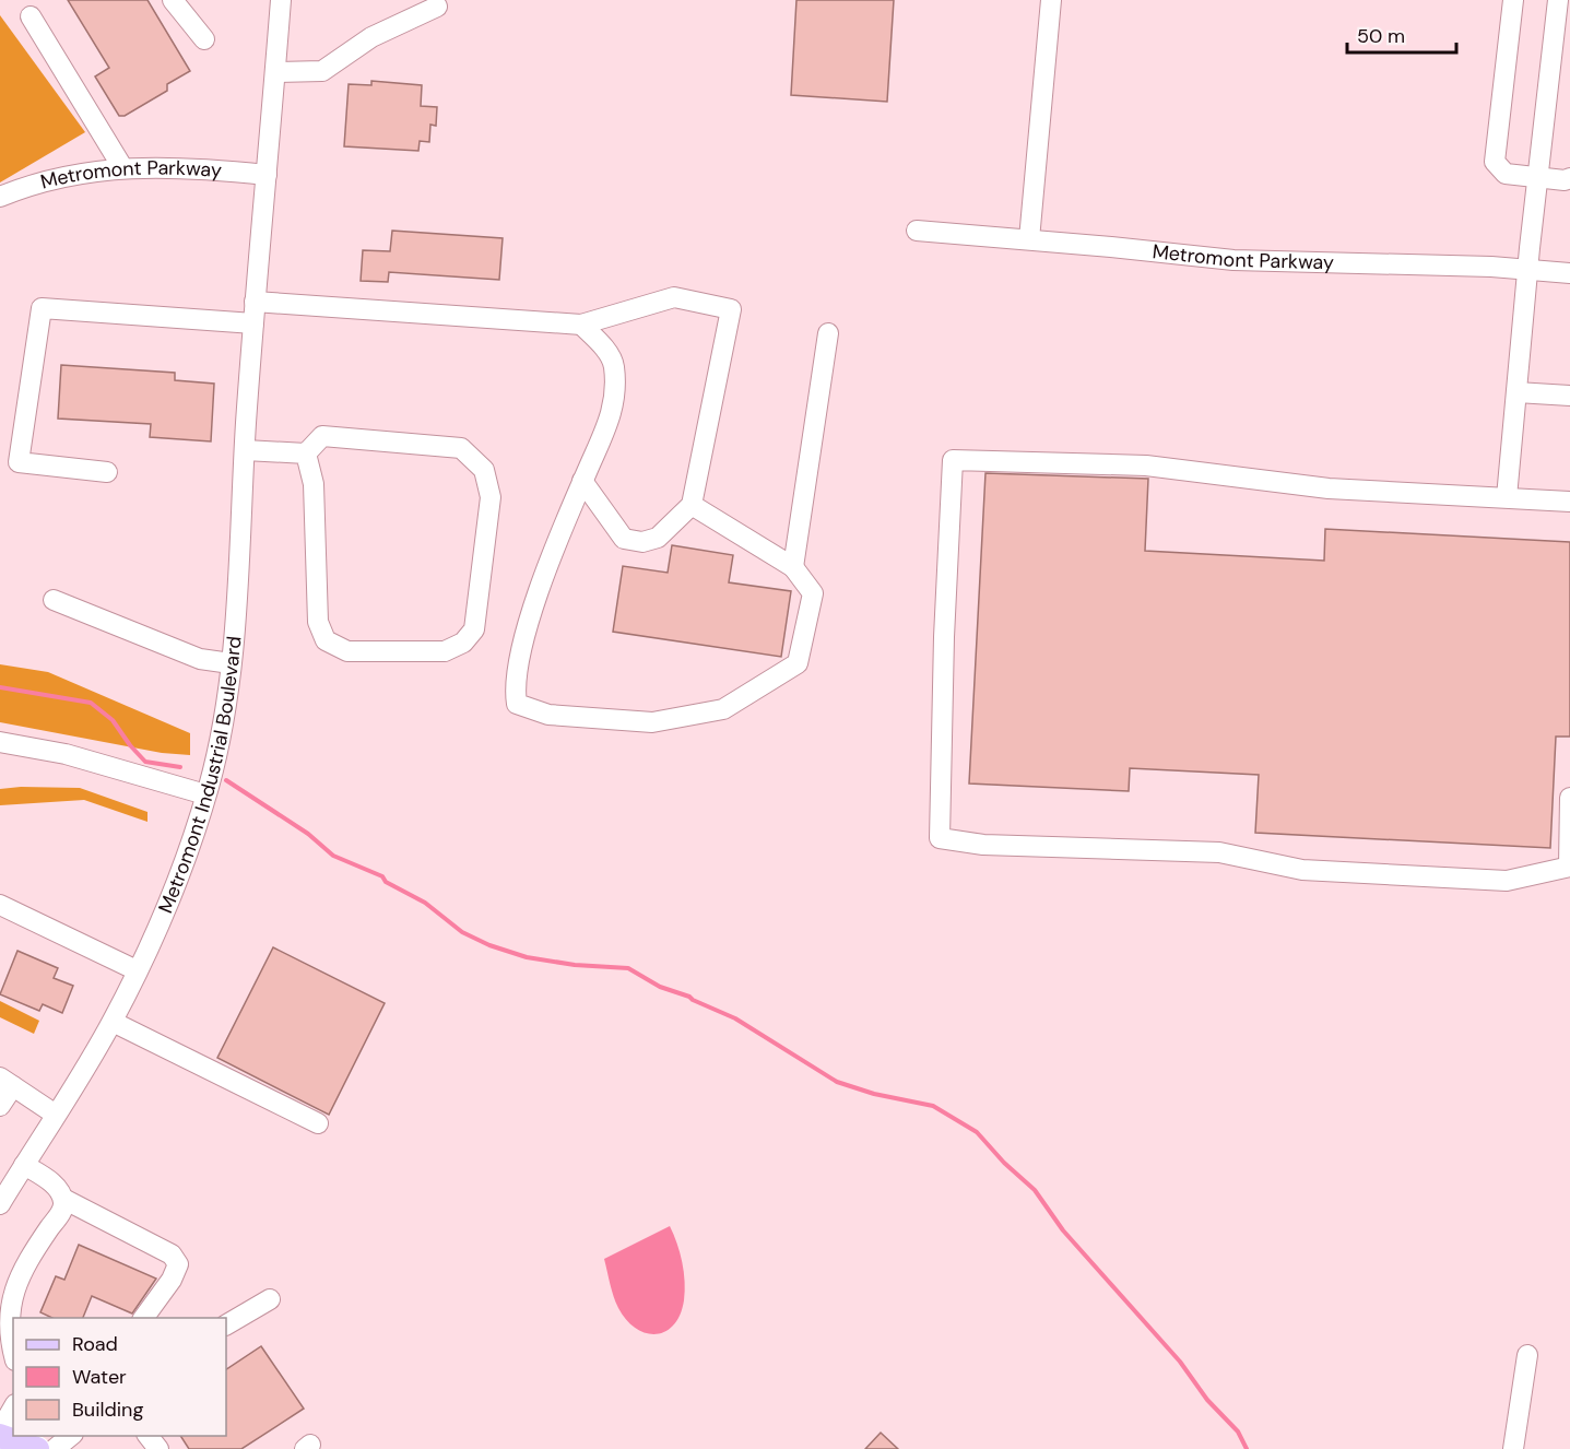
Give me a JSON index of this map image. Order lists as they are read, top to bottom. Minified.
{"streets":{"street":["Metromont Parkway","Metromont Industrial Boulevard"]},"crossings":[["Metromont Parkway","Metromont Industrial Boulevard"]],"legend":["Road","Water","Building"],"scale_bar":"50 m"}
